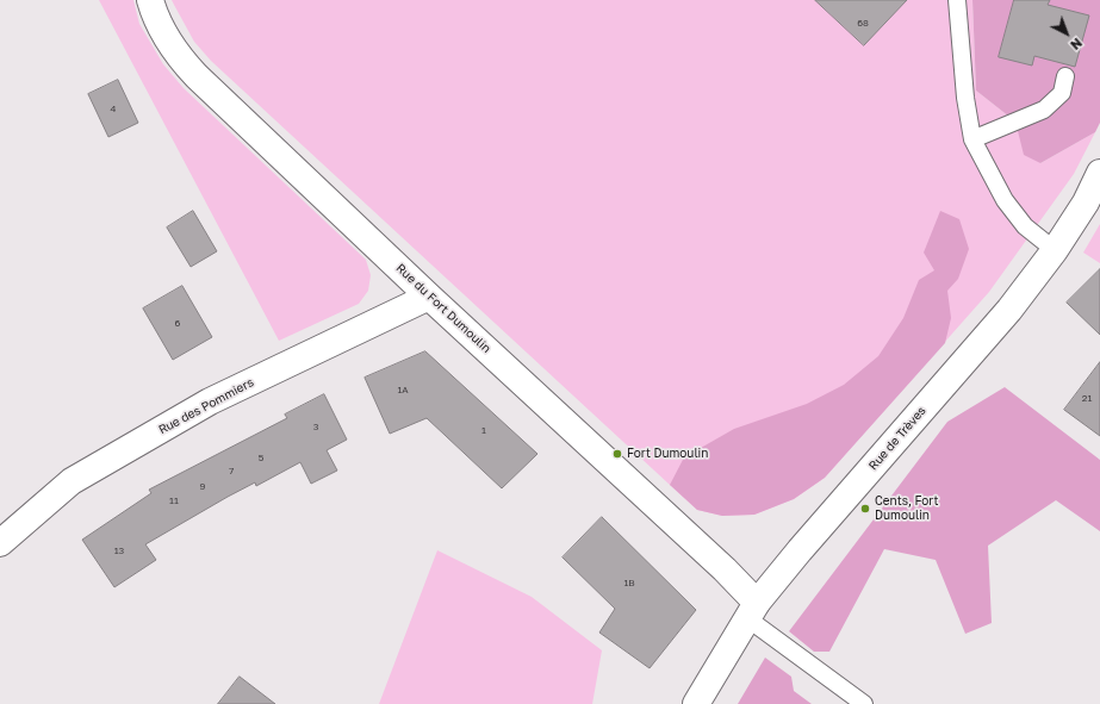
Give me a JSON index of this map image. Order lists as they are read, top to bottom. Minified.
{"streets":{"street":["Rue du Fort Dumoulin","Rue des Pommiers","Rue de Trèves"]},"crossings":[["Rue du Fort Dumoulin","Rue des Pommiers"],["Rue du Fort Dumoulin","Rue de Trèves"]],"places":["Fort Dumoulin","Cents, Fort Dumoulin"],"house_numbers":["68","4","6","1A","21","3","1","5","7","9","11","13","1B"],"north":"bottom right"}
